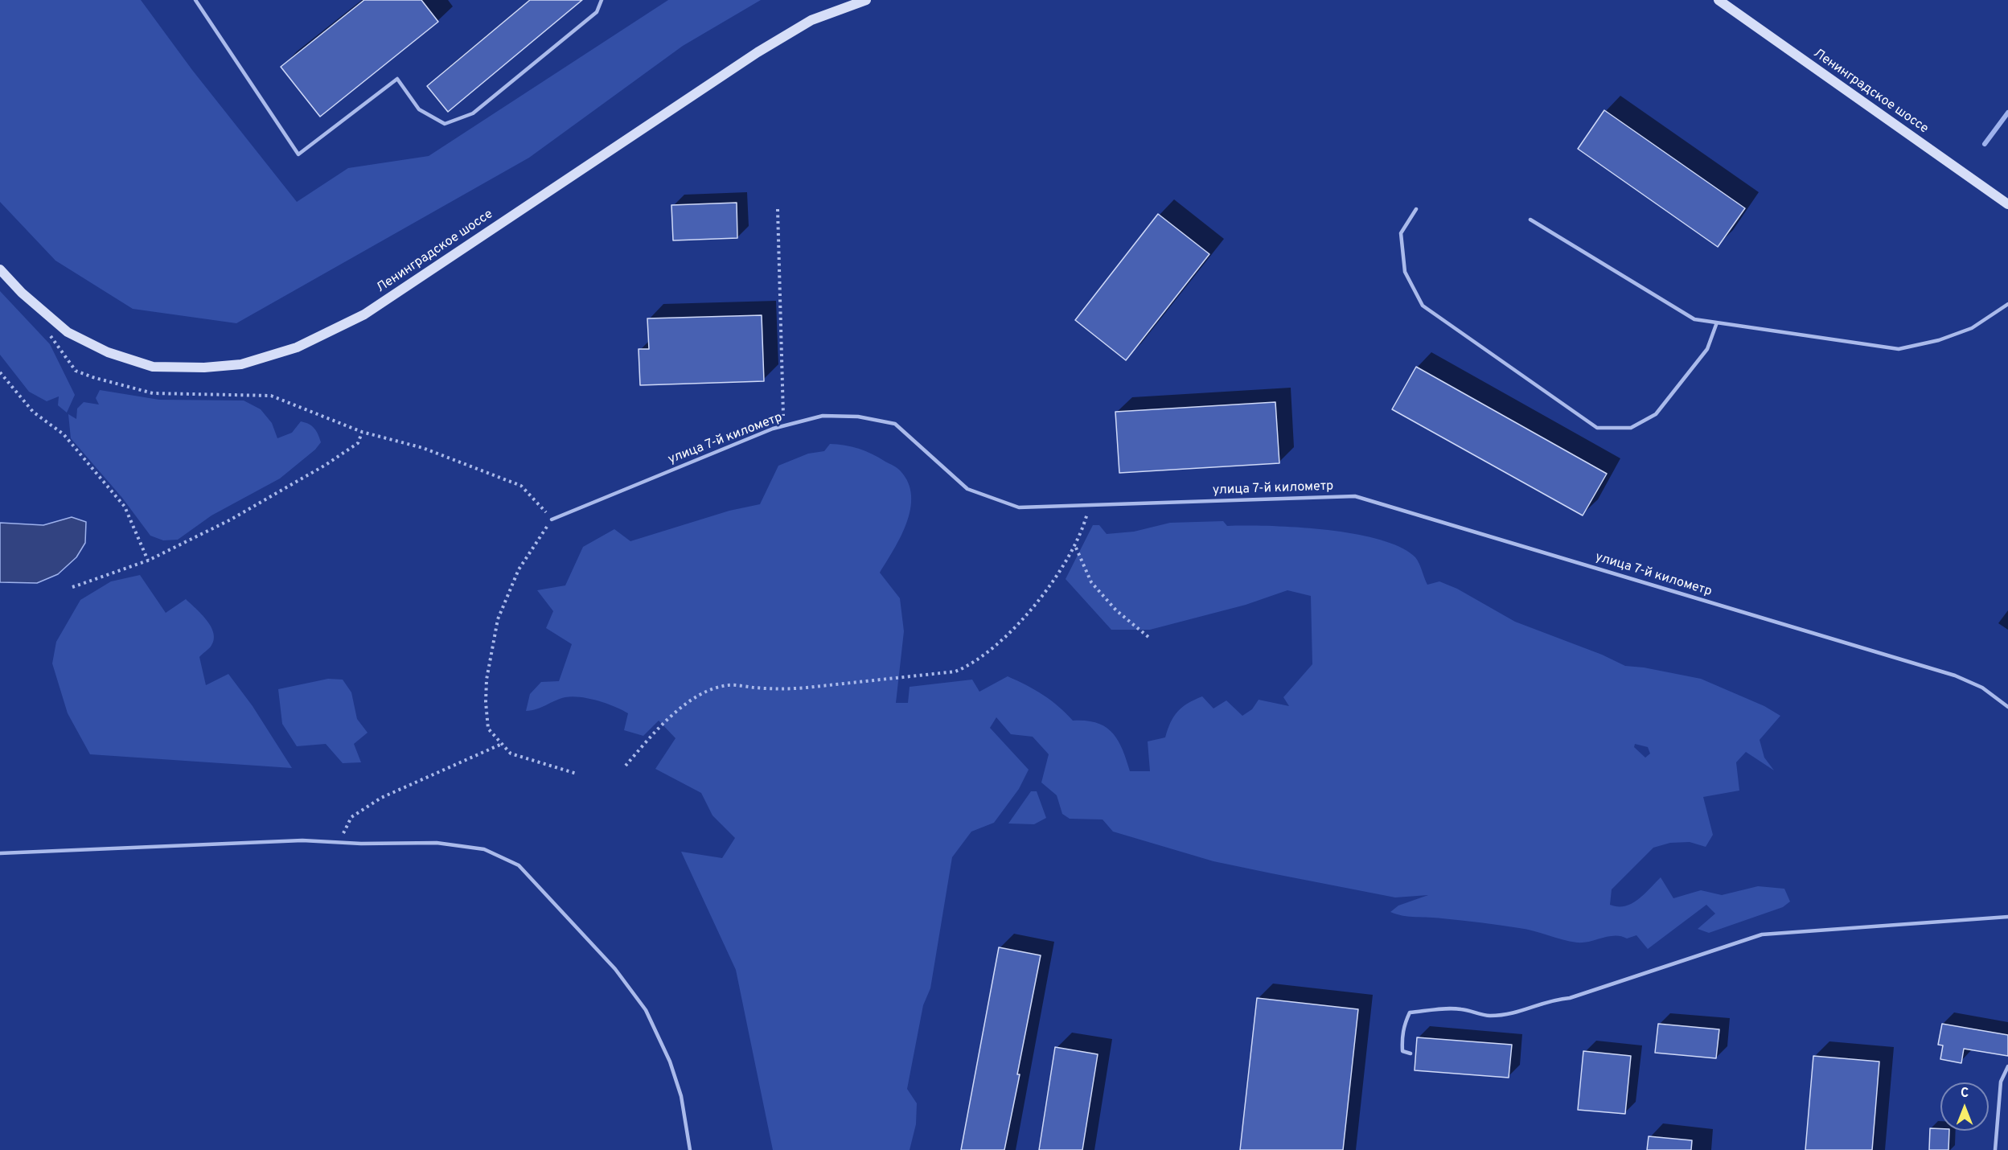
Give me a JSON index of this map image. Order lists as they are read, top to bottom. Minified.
{"streets":{"main road":["Ленинградское шоссе"],"lane":["улица 7-й километр"]},"north":"top"}
